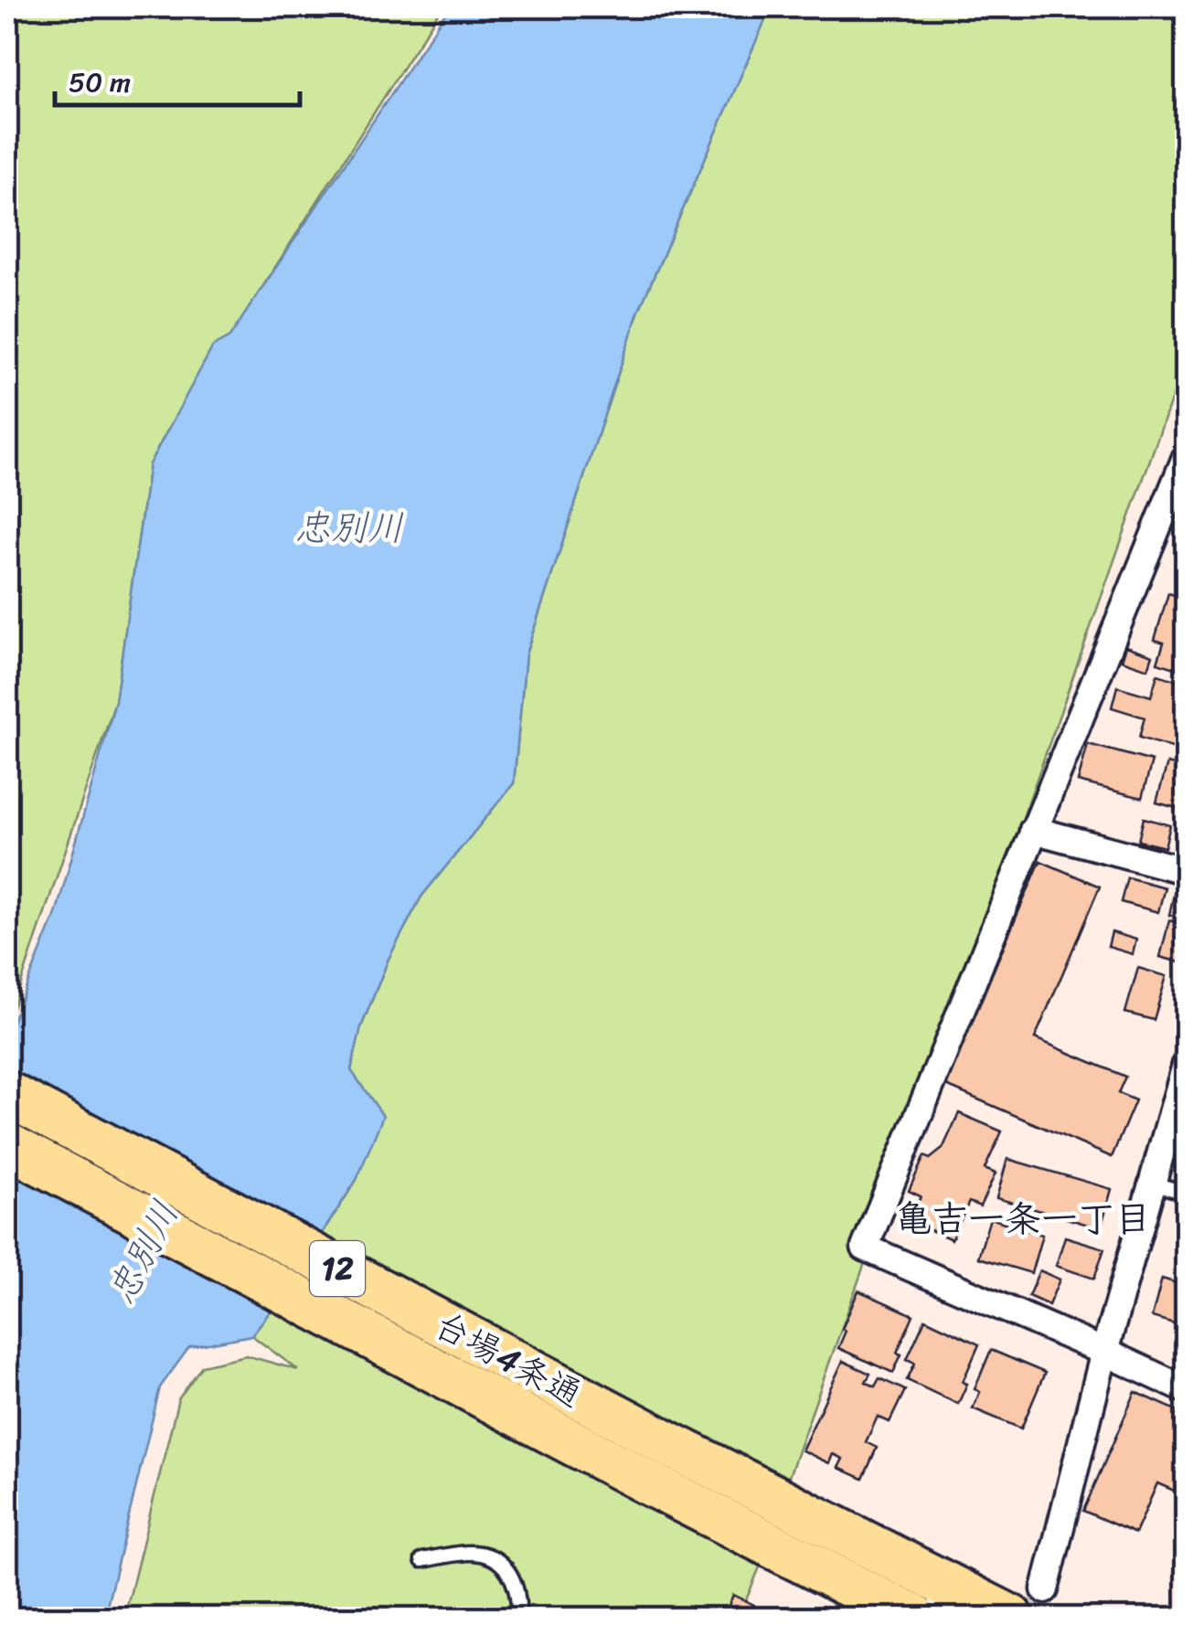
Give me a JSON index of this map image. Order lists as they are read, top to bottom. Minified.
{"streets":{"highway":["12","台場4条通"]},"districts":["亀吉一条一丁目"],"water":["忠別川"],"scale_bar":"50 m"}
